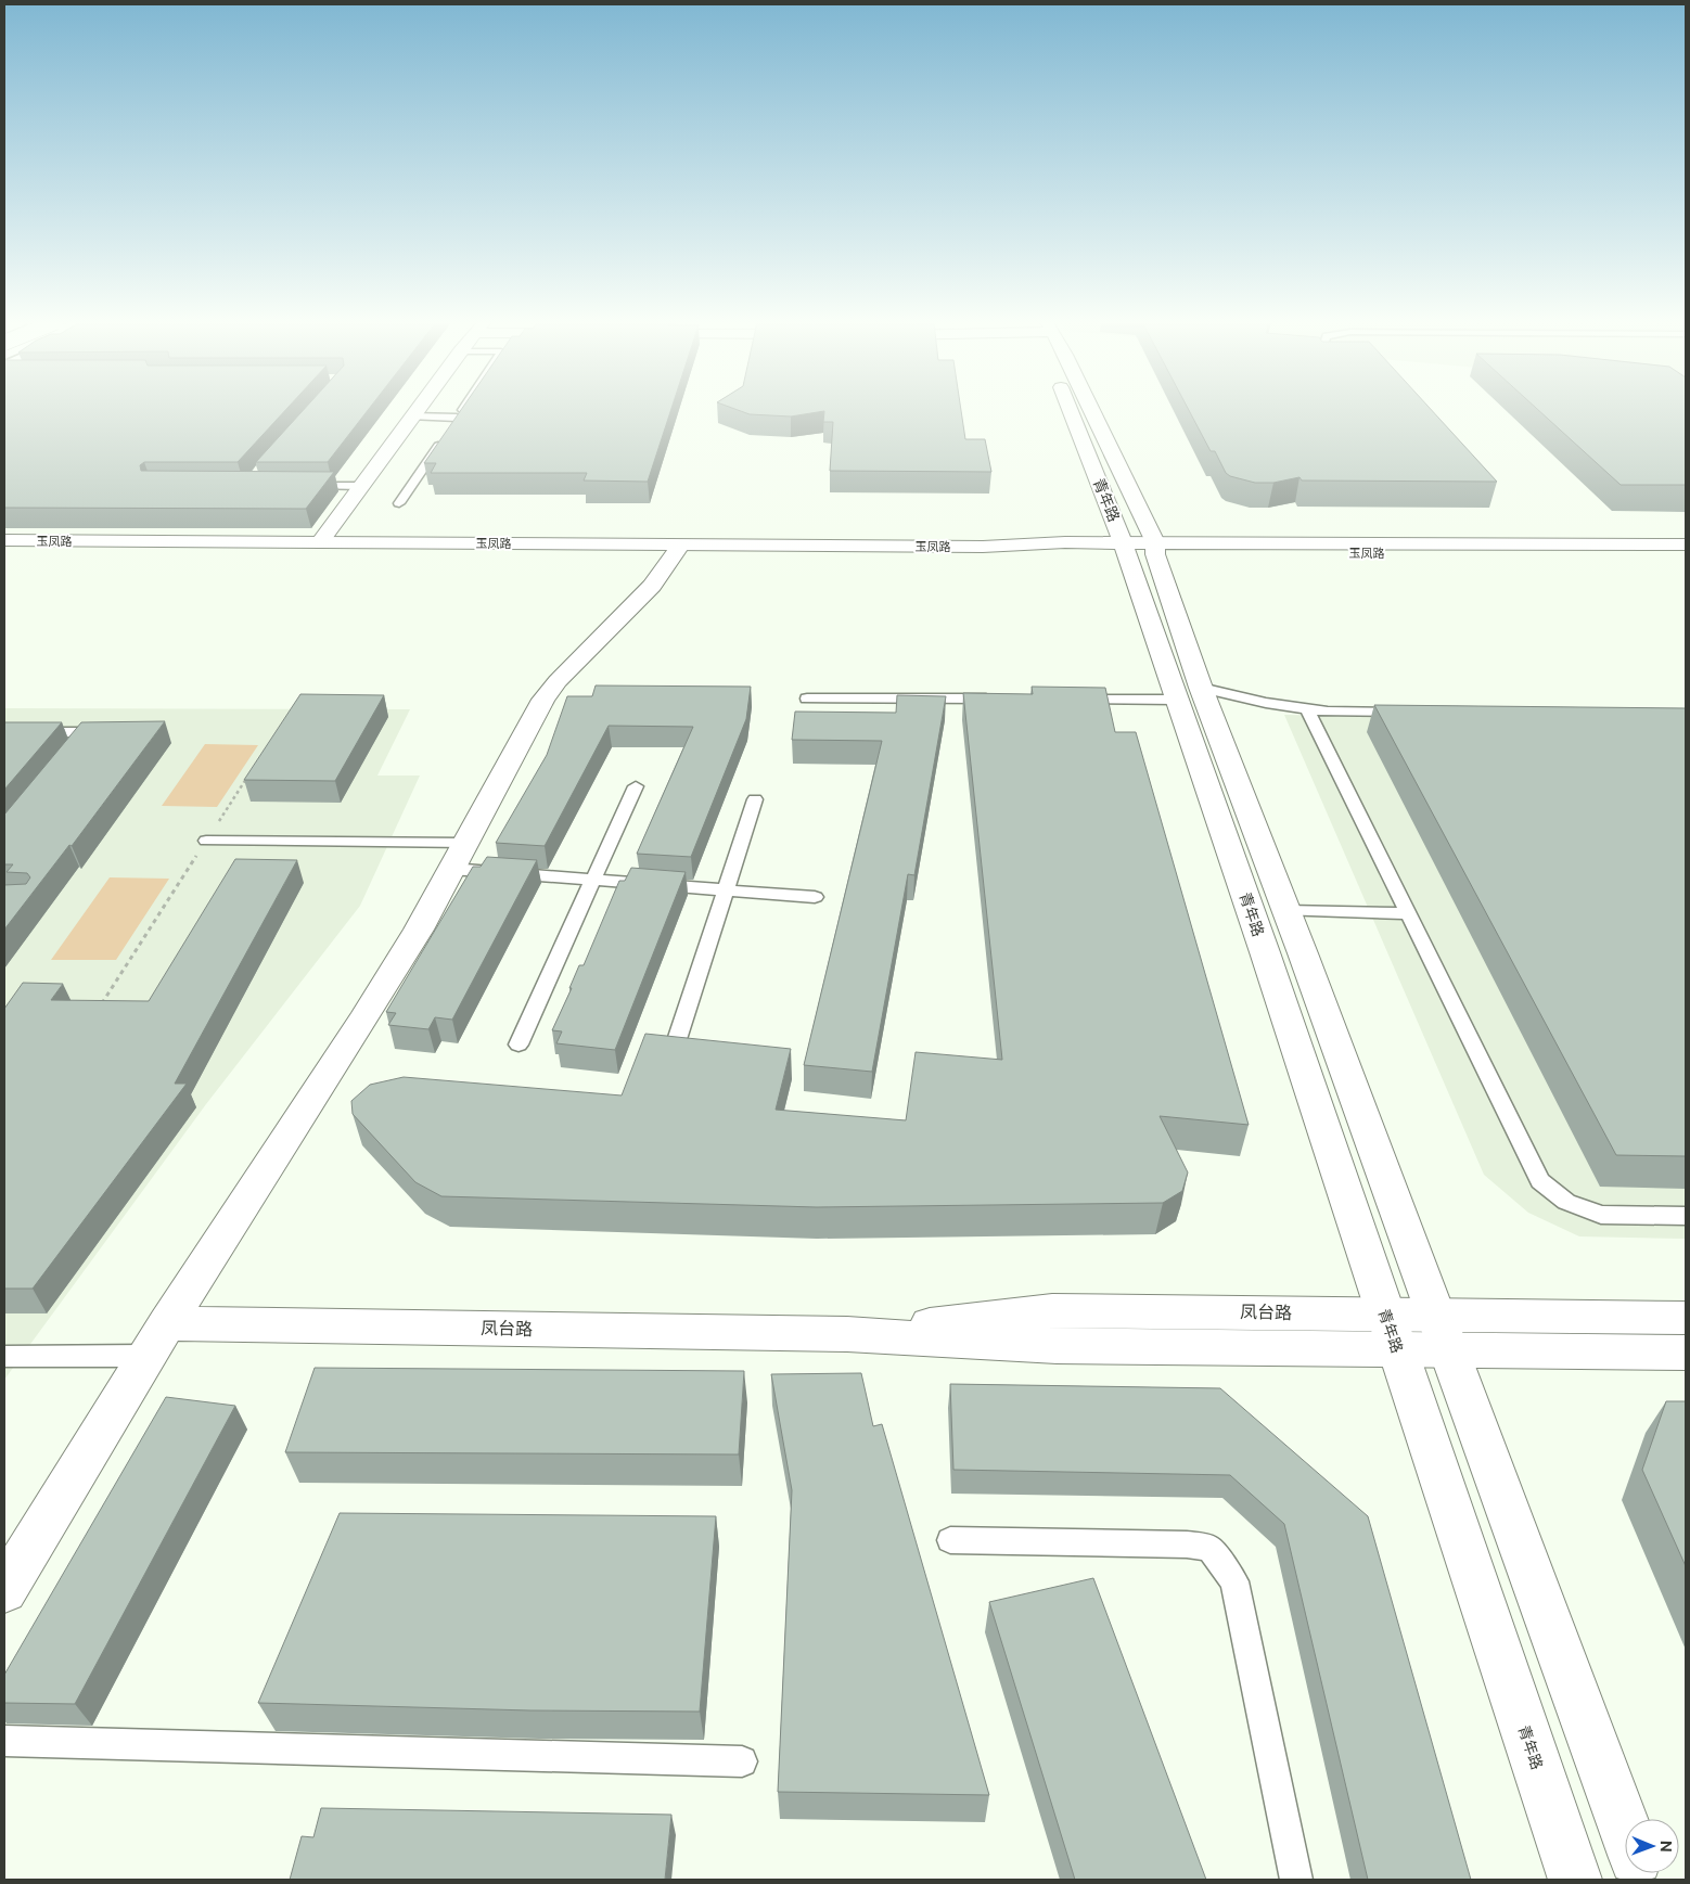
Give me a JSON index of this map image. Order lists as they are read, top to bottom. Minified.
{"streets":{"main road":["青年路","玉凤路","凤台路"]},"crossings":[["青年路","玉凤路"],["青年路","凤台路"]],"north":"right"}
